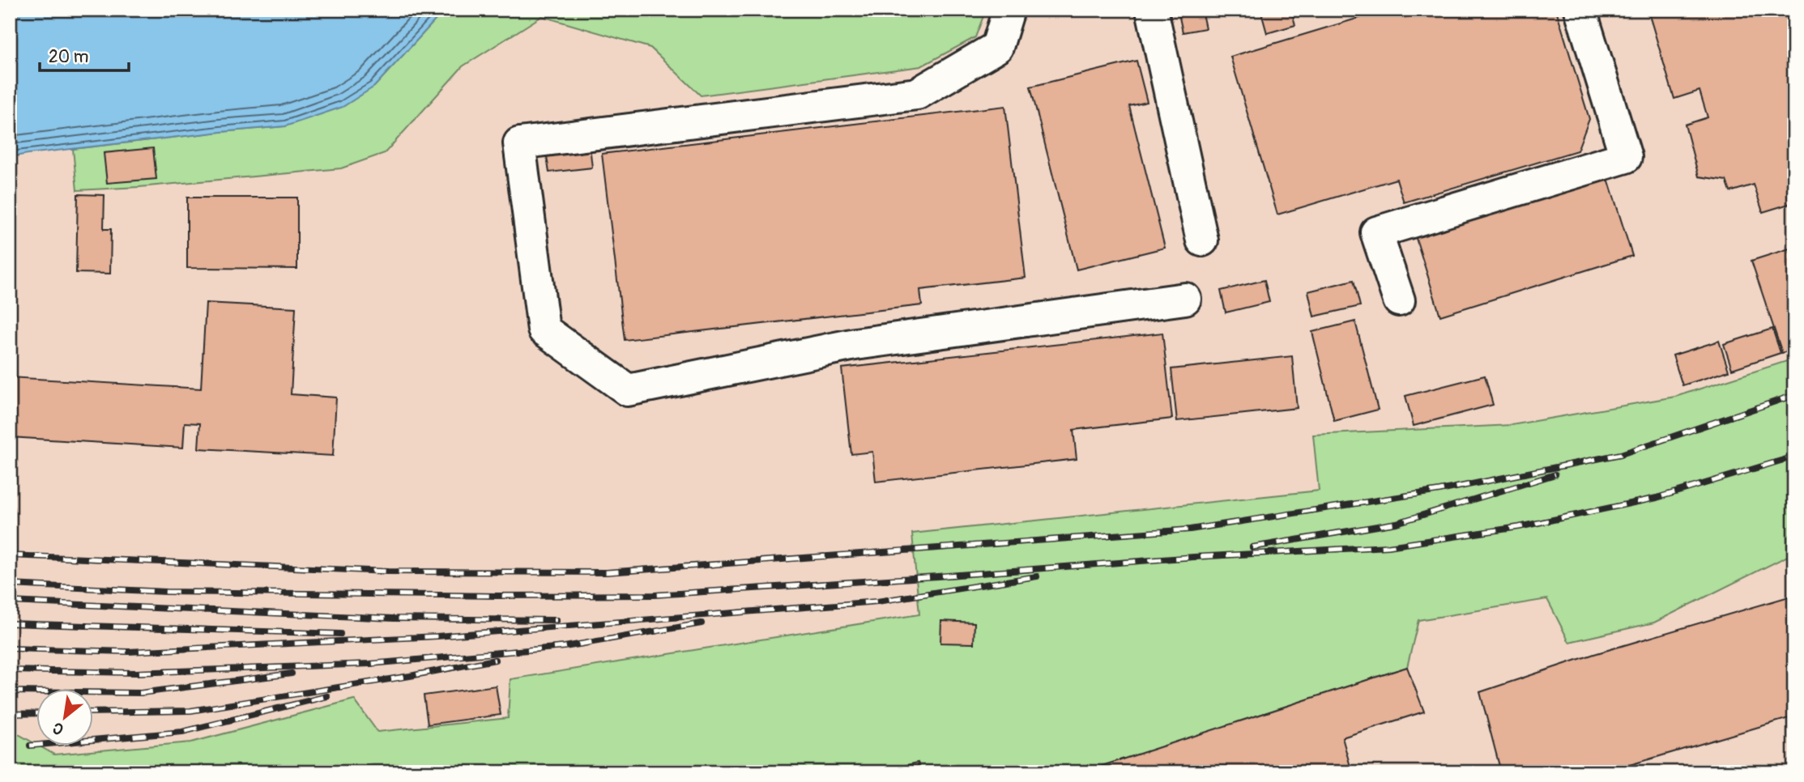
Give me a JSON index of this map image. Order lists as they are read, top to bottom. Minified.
{"scale_bar":"20 m","north":"bottom left"}
